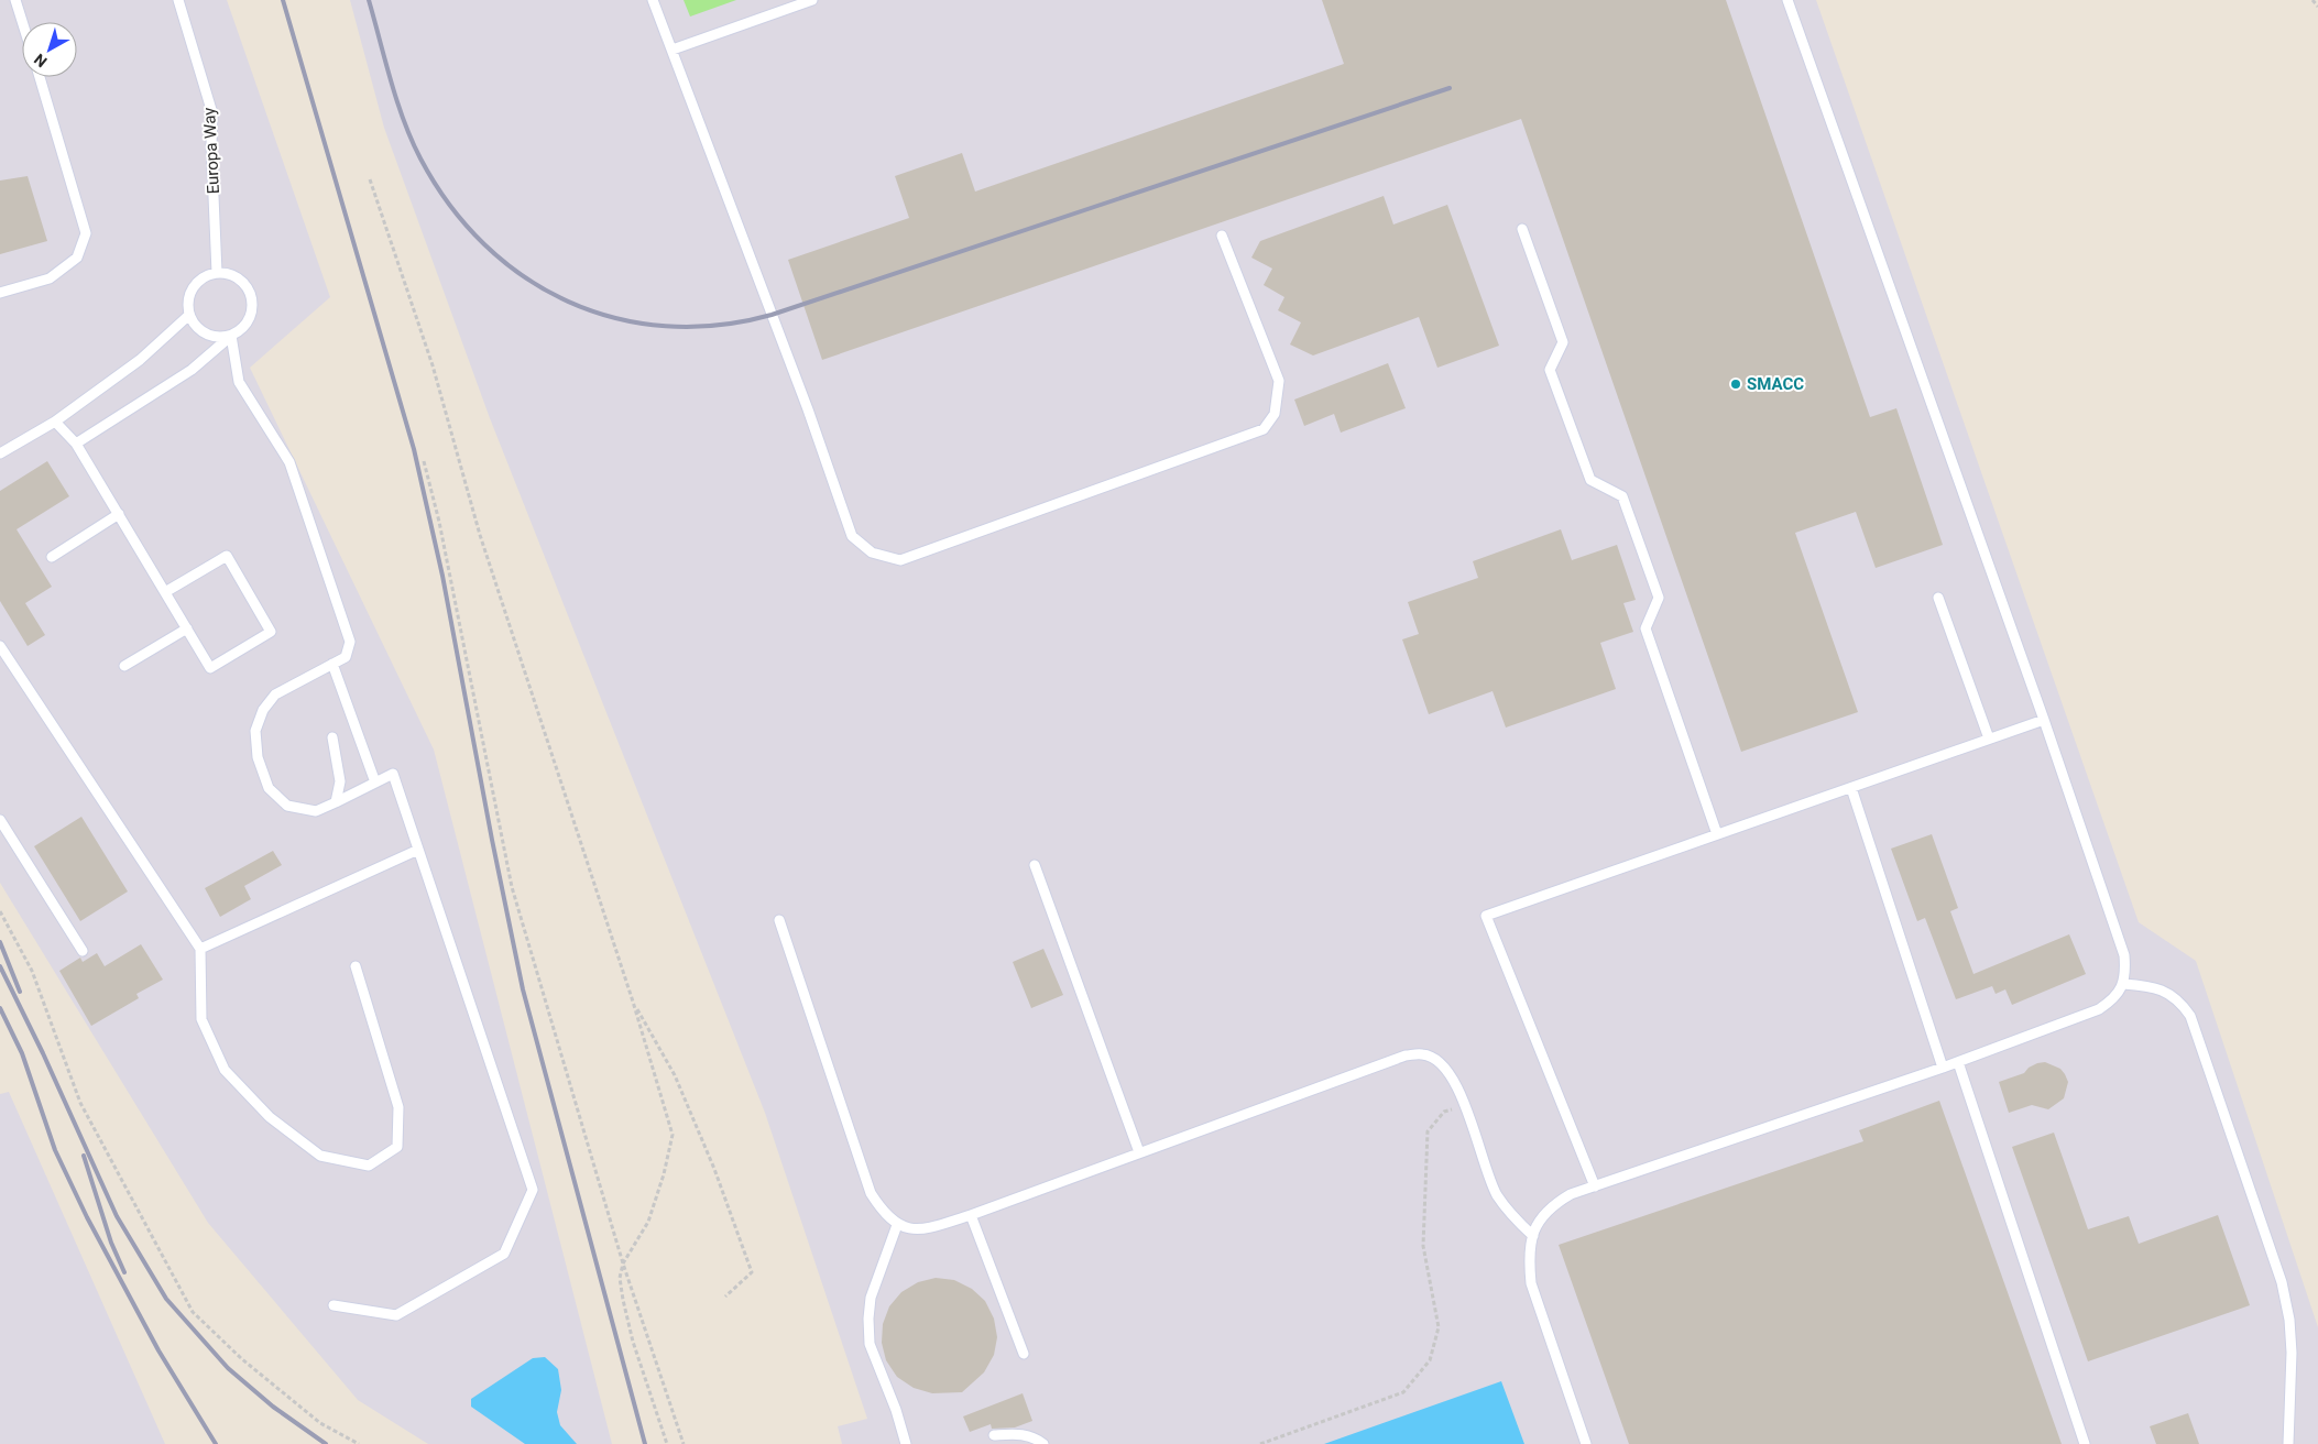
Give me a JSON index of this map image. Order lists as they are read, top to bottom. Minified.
{"streets":{"lane":["Europa Way"]},"places":["SMACC"],"north":"bottom left"}
